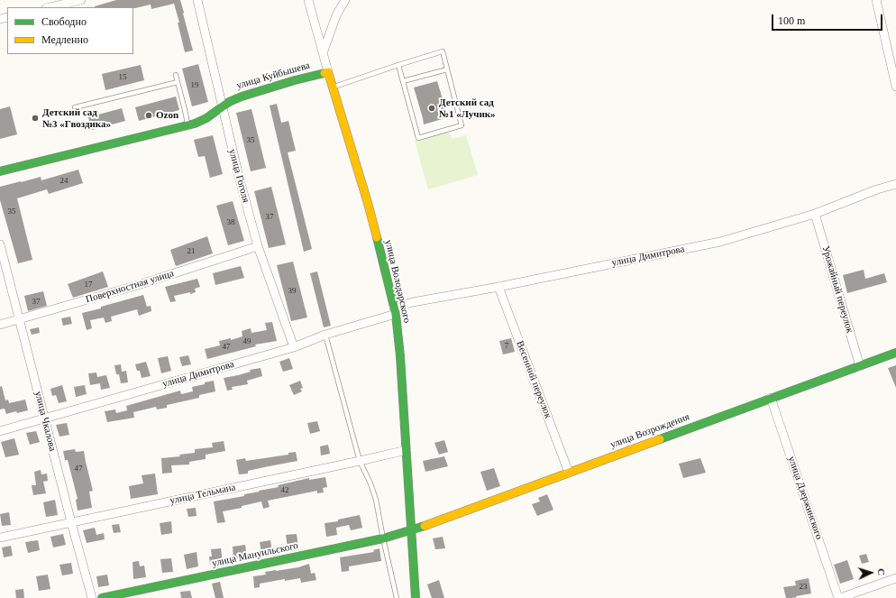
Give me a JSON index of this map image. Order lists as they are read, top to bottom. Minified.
{"streets":{"street":["улица Куйбышева","улица Гоголя","улица Димитрова","улица Володарского","Поверхностная улица","Урожайный переулок","Весенний переулок","улица Чкалова","улица Возрождения","улица Тельмана","улица Дзержинского","улица Мануильского"]},"crossings":[["улица Куйбышева","улица Гоголя"],["улица Куйбышева","улица Володарского"],["улица Гоголя","улица Димитрова"],["улица Гоголя","Поверхностная улица"],["улица Димитрова","улица Володарского"],["улица Димитрова","Урожайный переулок"],["улица Димитрова","Весенний переулок"],["улица Димитрова","улица Чкалова"],["улица Володарского","улица Возрождения"],["улица Володарского","улица Тельмана"],["улица Володарского","улица Мануильского"],["Поверхностная улица","улица Чкалова"],["Урожайный переулок","улица Возрождения"],["Весенний переулок","улица Возрождения"],["улица Чкалова","улица Тельмана"],["улица Возрождения","улица Дзержинского"],["улица Возрождения","улица Мануильского"]],"places":["Детский сад №1 «Лучик»","Ozon","Детский сад №3 «Гвоздика»"],"house_numbers":["15","19","35","24","35","37","38","21","17","39","37","49","7","47","47","42","23"],"legend":["Свободно","Медленно"],"scale_bar":"100 m","north":"right"}
